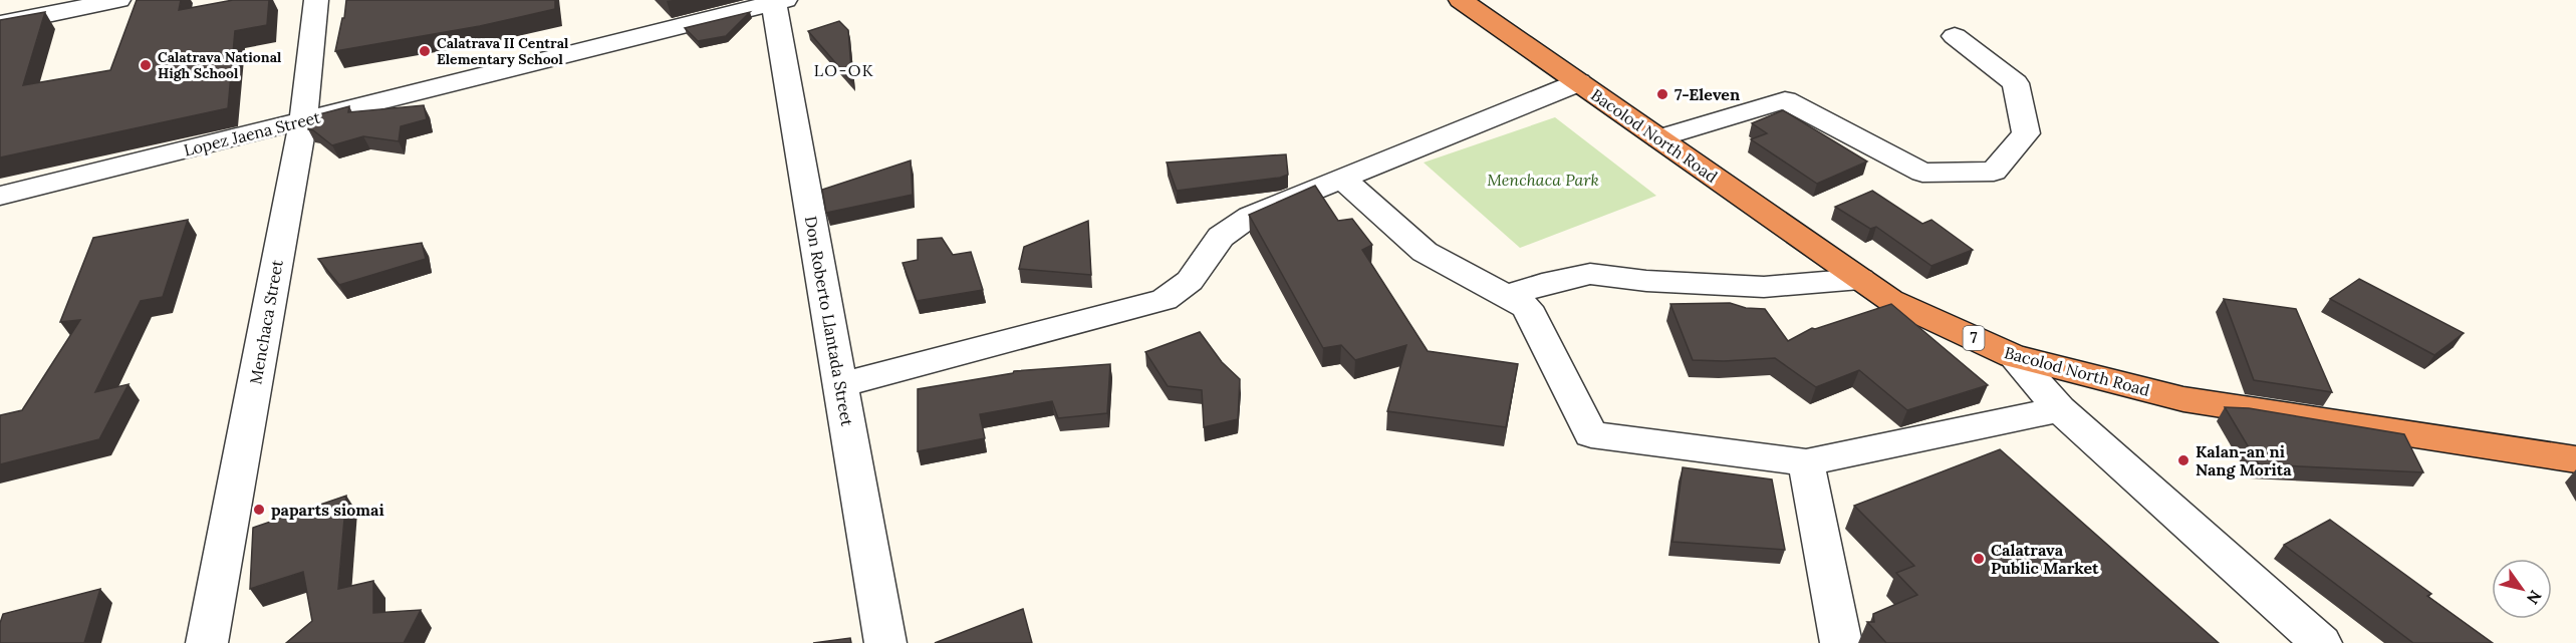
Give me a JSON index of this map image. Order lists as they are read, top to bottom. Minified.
{"streets":{"highway":["Bacolod North Road","7"],"street":["Lopez Jaena Street","Don Roberto Llantada Street","Menchaca Street"]},"crossings":[["Lopez Jaena Street","Don Roberto Llantada Street"],["Lopez Jaena Street","Menchaca Street"]],"districts":["LO-OK"],"parks":["Menchaca Park"],"places":["Calatrava II Central Elementary School","Calatrava National High School","7-Eleven","Kalan-an ni Nang Morita","paparts siomai","Calatrava Public Market"],"north":"bottom right"}
